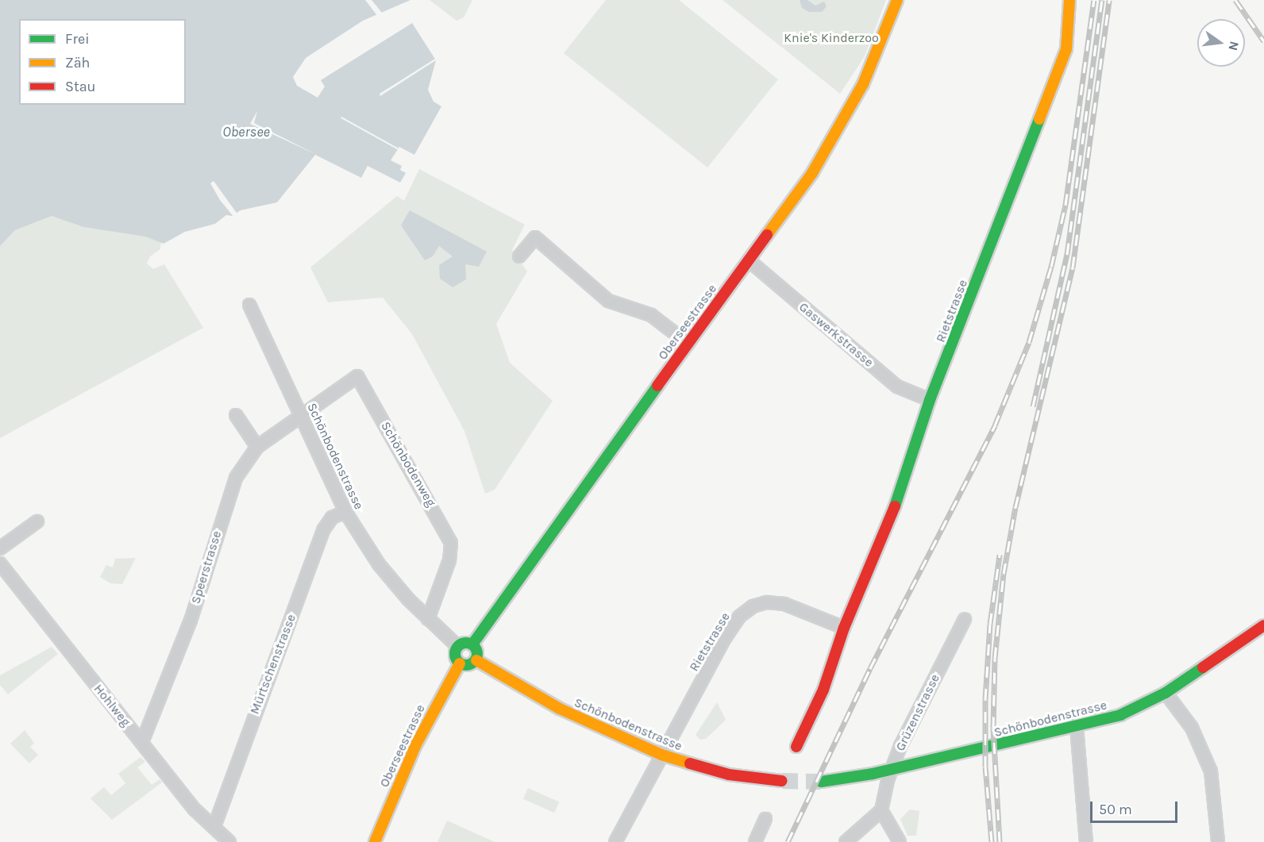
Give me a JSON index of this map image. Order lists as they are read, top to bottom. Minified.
{"streets":{"street":["Rietstrasse","Oberseestrasse","Gaswerkstrasse","Schönbodenstrasse","Schönbodenweg","Speerstrasse","Mürtschenstrasse","Hohlweg","Grüzenstrasse"]},"crossings":[["Rietstrasse","Gaswerkstrasse"],["Rietstrasse","Schönbodenstrasse"],["Oberseestrasse","Gaswerkstrasse"],["Oberseestrasse","Schönbodenstrasse"],["Schönbodenstrasse","Schönbodenweg"],["Schönbodenstrasse","Speerstrasse"],["Schönbodenstrasse","Mürtschenstrasse"],["Schönbodenstrasse","Grüzenstrasse"],["Schönbodenweg","Speerstrasse"],["Speerstrasse","Hohlweg"],["Mürtschenstrasse","Hohlweg"]],"water":["Obersee"],"parks":["Knie's Kinderzoo"],"legend":["Frei","Zäh","Stau"],"scale_bar":"50 m","north":"right"}
